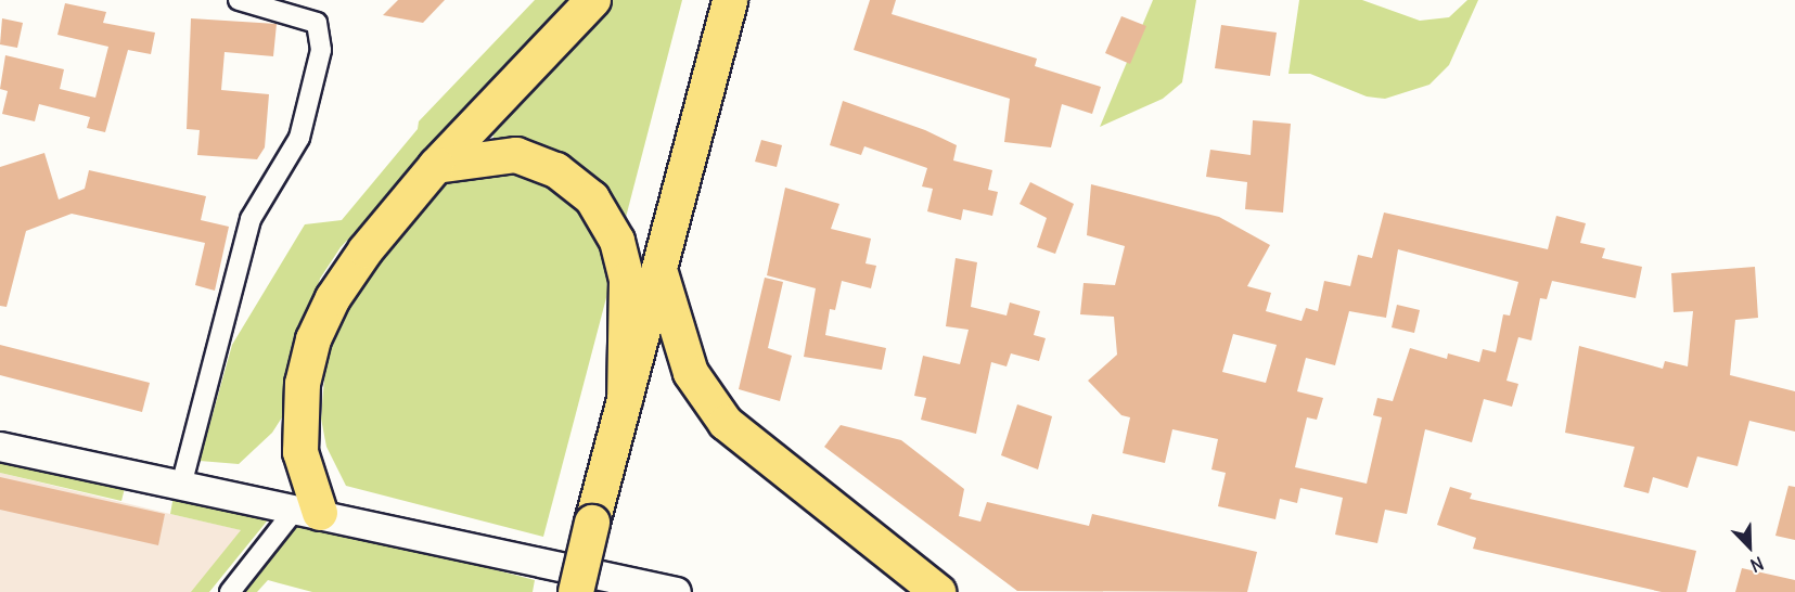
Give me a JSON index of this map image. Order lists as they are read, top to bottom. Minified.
{"north":"bottom right"}
